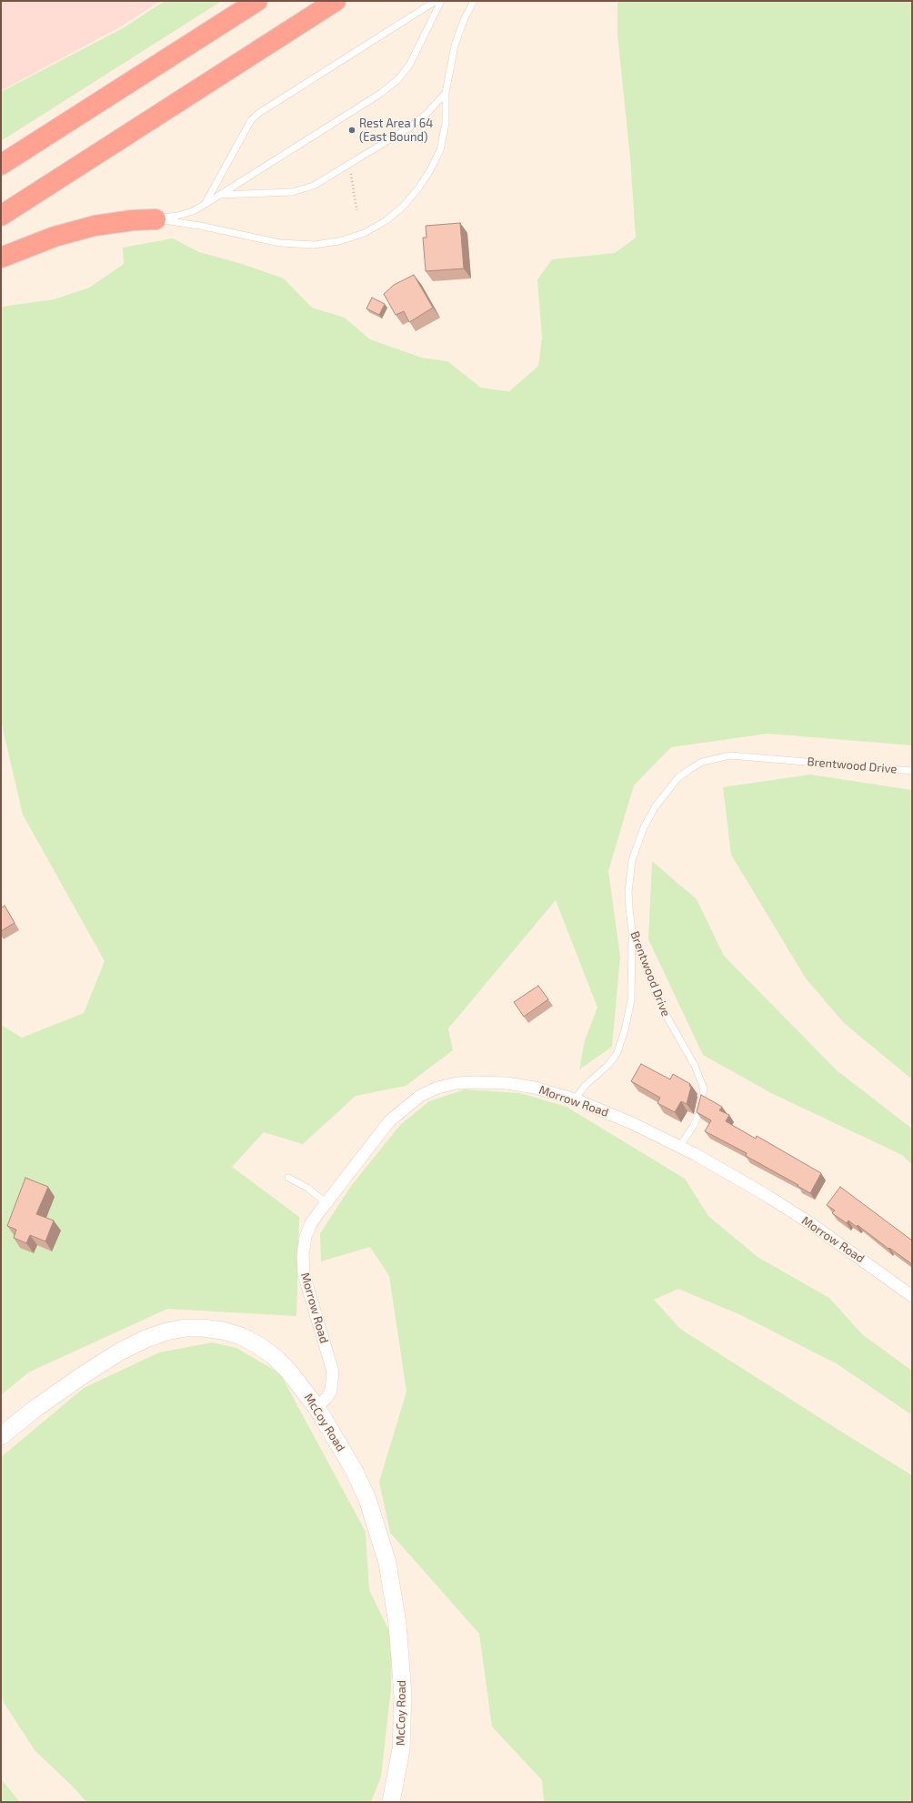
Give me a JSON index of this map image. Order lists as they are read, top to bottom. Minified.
{"streets":{"street":["Morrow Road","McCoy Road"],"lane":["Brentwood Drive"]},"crossings":[["Brentwood Drive","Morrow Road"],["Morrow Road","McCoy Road"]],"places":["Rest Area I 64 (East Bound)"]}
